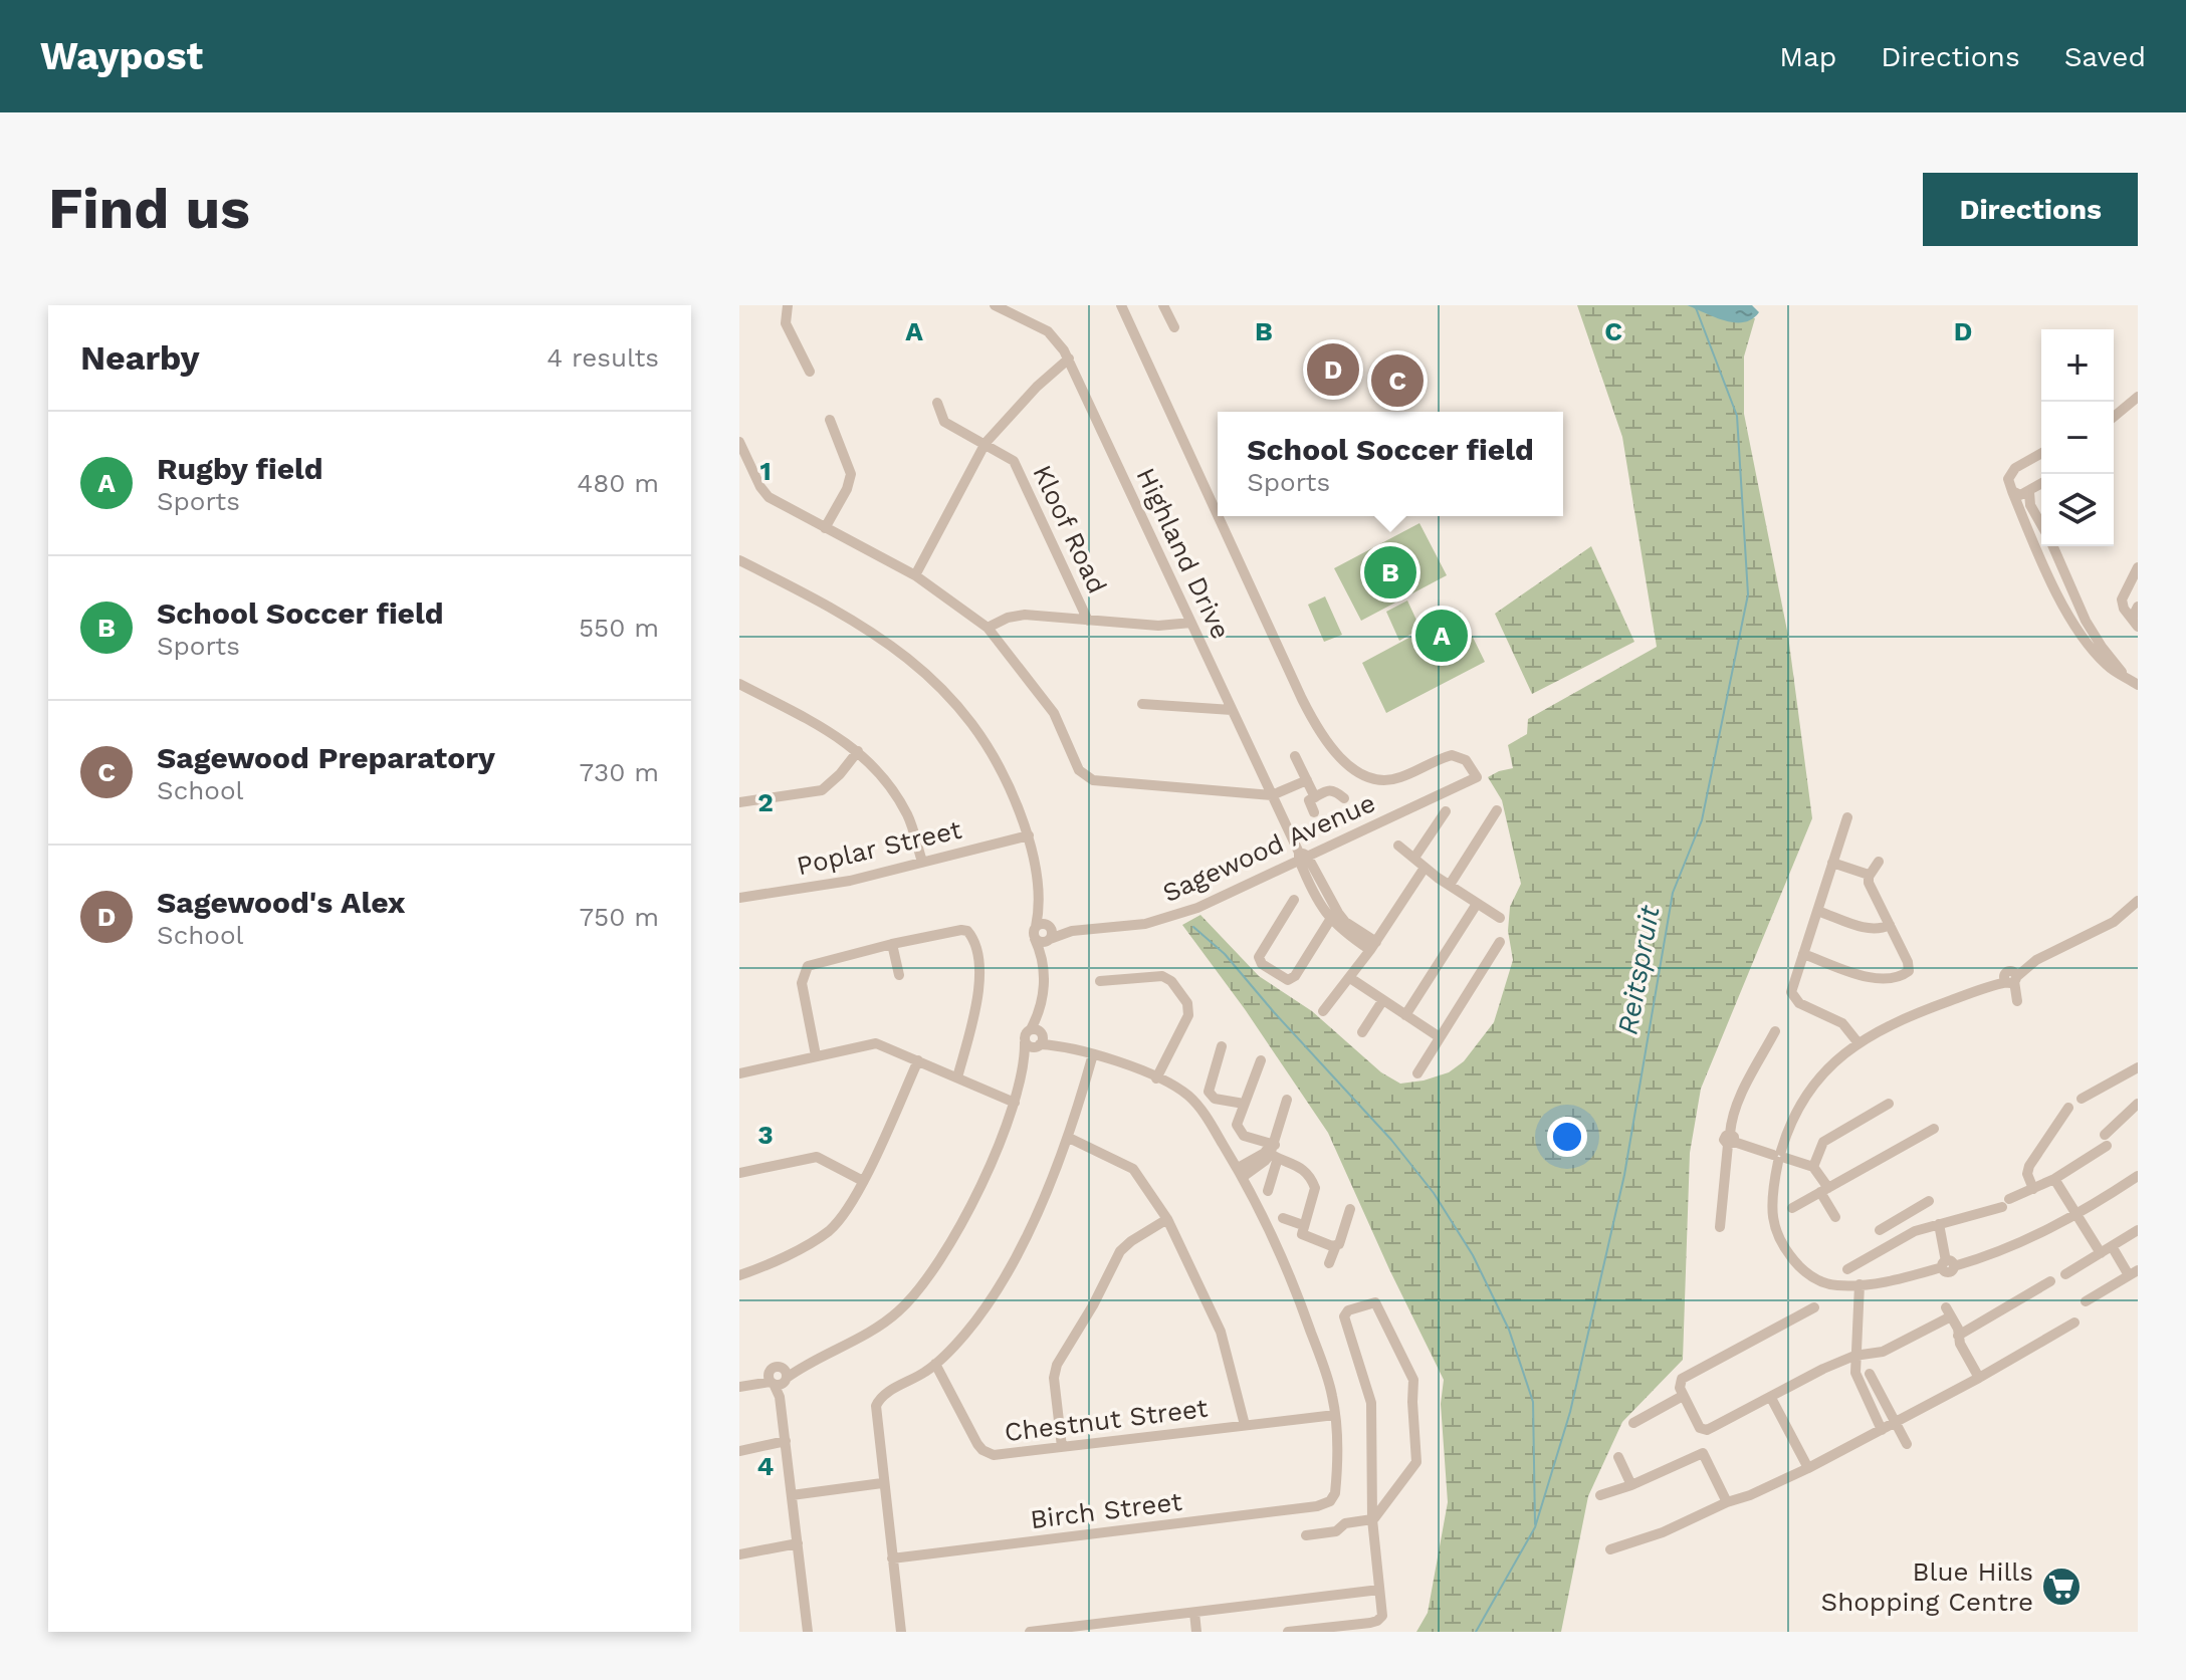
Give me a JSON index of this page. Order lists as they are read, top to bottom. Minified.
{"streets":{"street":["Kloof Road","Highland Drive","Poplar Street","Sagewood Avenue","Chestnut Street","Birch Street"]},"crossings":[["Highland Drive","Sagewood Avenue"],["Chestnut Street","Birch Street"]],"water":["Reitspruit"],"places":{"supermarket":["Blue Hills Shopping Centre"]},"page":{"header":"Waypost","nav":["Map","Directions","Saved"],"buttons":"Directions","title":"Find us","heading":["Nearby","4 results"],"map_buttons":["+","−"],"pins":["D","C","B","A"],"list":[{"mark":"A","name":"Rugby field","note":"Sports","value":"480 m"},{"mark":"B","name":"School Soccer field","note":"Sports","value":"550 m"},{"mark":"C","name":"Sagewood Preparatory","note":"School","value":"730 m"},{"mark":"D","name":"Sagewood's Alex","note":"School","value":"750 m"}],"popup":["School Soccer field","Sports"]},"grid":{"columns":["A","B","C","D"],"rows":["1","2","3","4"]}}
